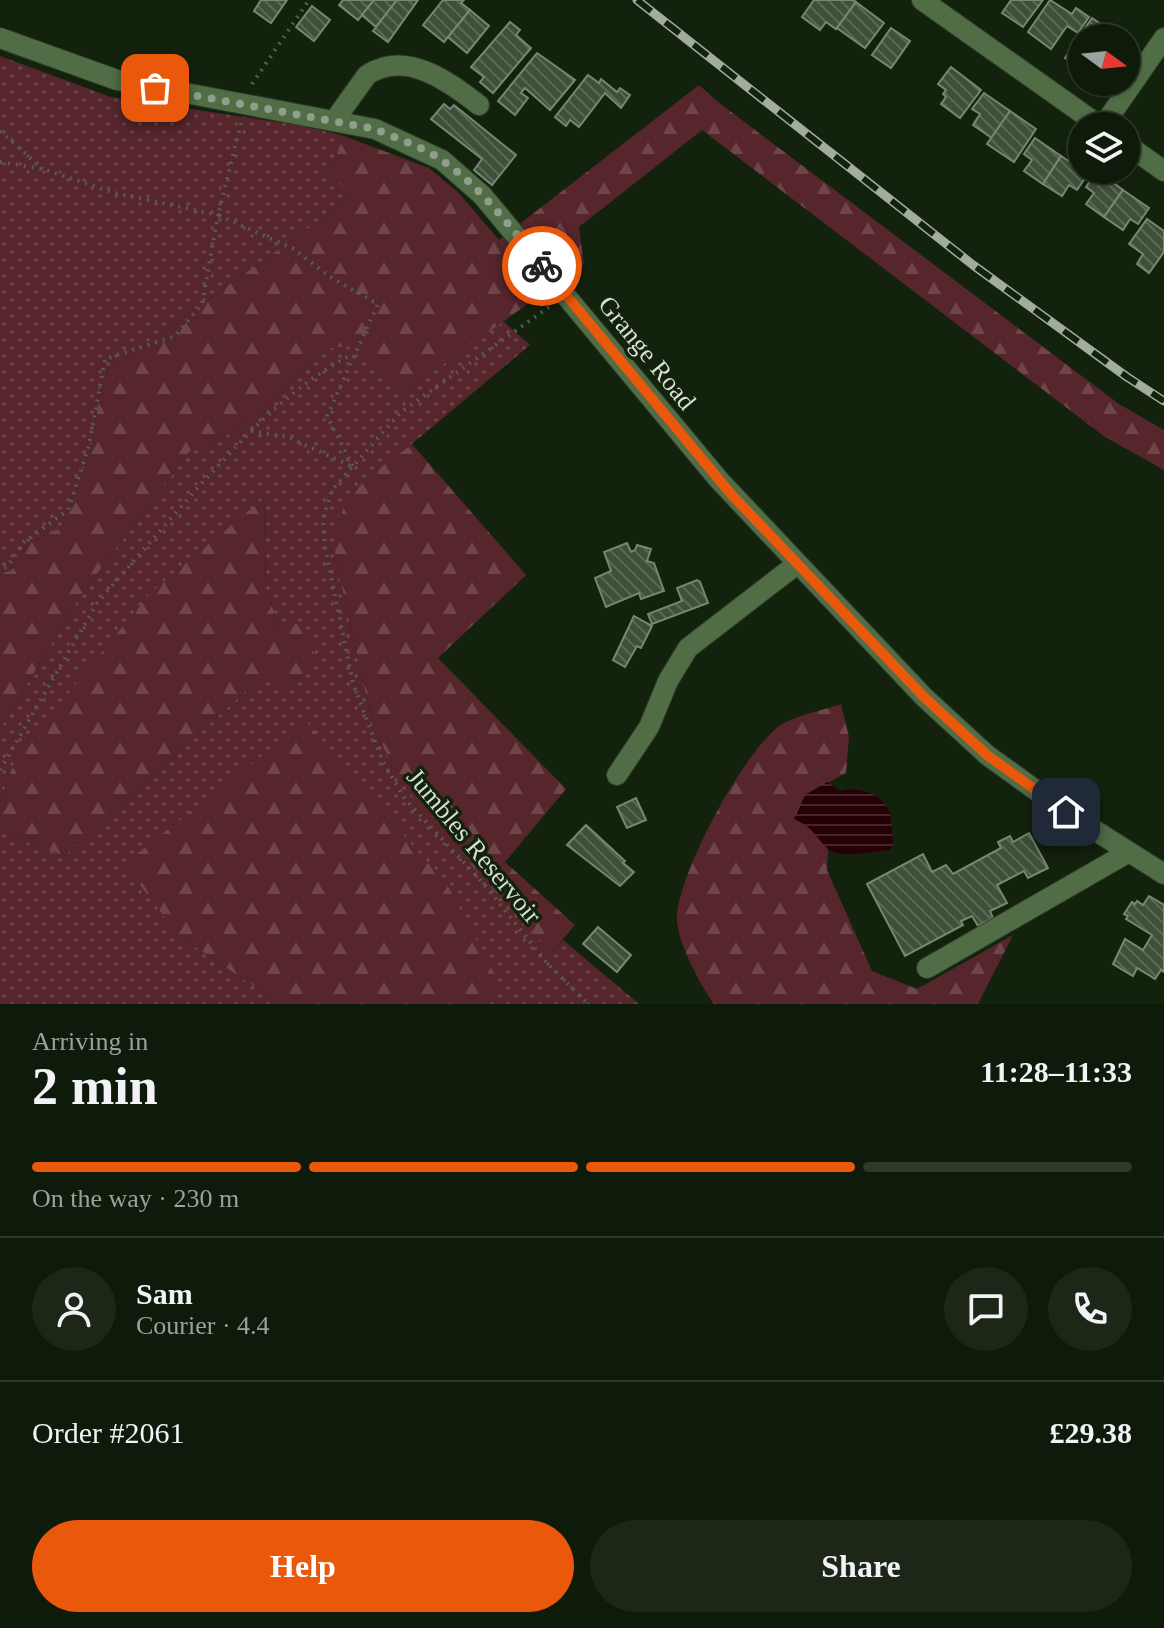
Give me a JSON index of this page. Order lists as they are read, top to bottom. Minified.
{"streets":{"street":["Grange Road"],"path":["Jumbles Reservoir"]},"crossings":[["Grange Road","Jumbles Reservoir"]],"north":"right","page":{"heading":["2 min","Arriving in","11:28–11:33"],"panel":["Sam","Courier · 4.4","Order #2061","£29.38"],"bar":"On the way · 230 m","buttons":["Help","Share"]}}
